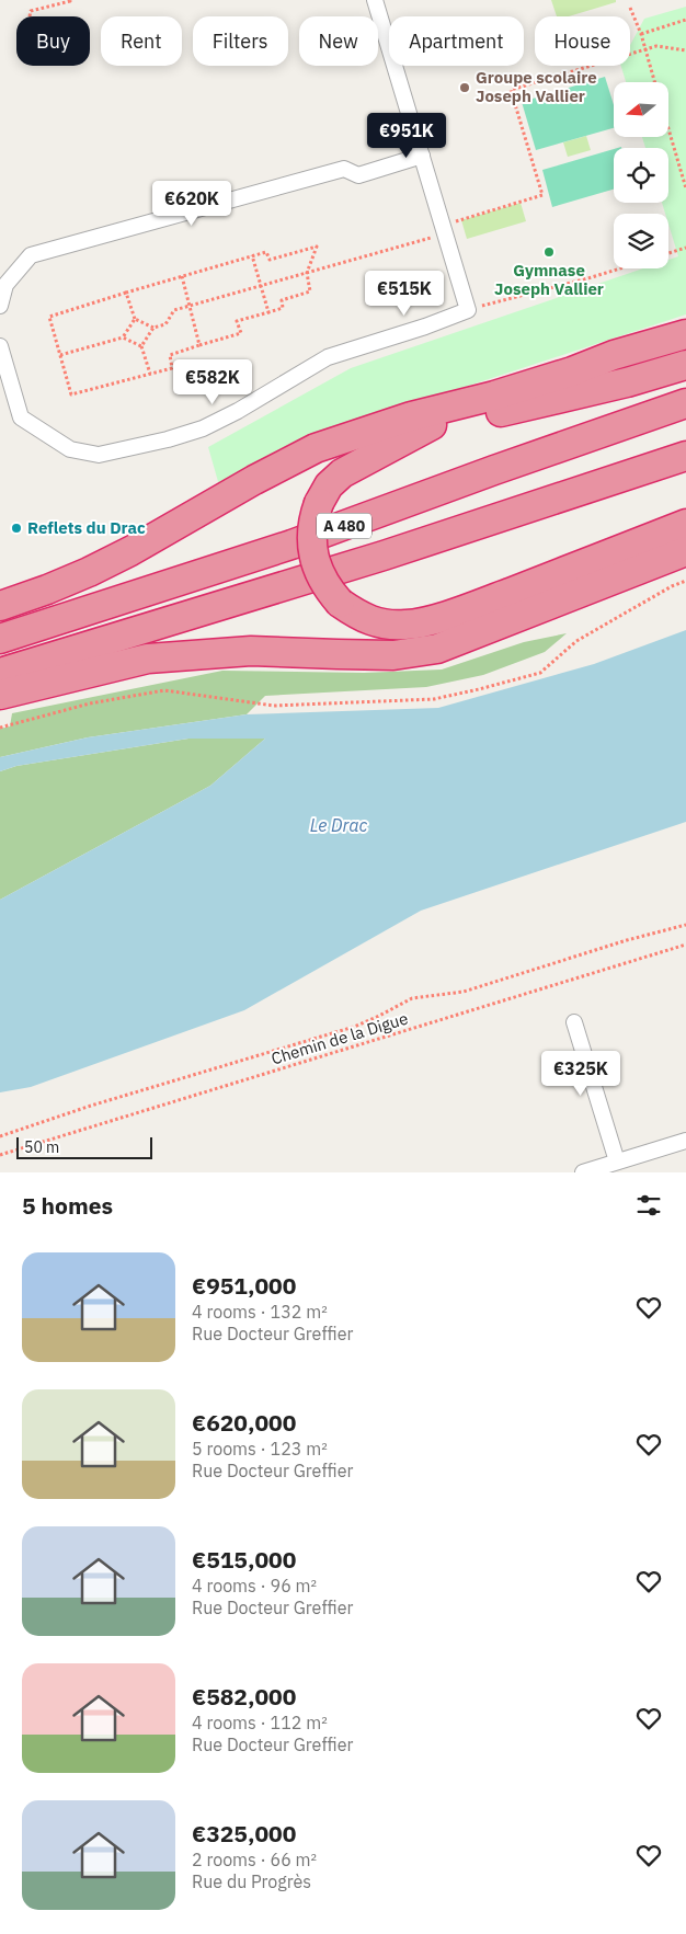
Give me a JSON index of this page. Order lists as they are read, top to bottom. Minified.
{"streets":{"highway":["A 480"],"path":["Chemin de la Digue"]},"water":["Le Drac"],"places":["Groupe scolaire Joseph Vallier","Gymnase Joseph Vallier","Reflets du Drac"],"scale_bar":"50 m","north":"left","page":{"chip":["Buy","Rent","Filters","New","Apartment","House"],"price":["€951K","€620K","€515K","€582K","€325K"],"scale":"50 m","heading":"5 homes","list":[{"name":"€951,000","note":"4 rooms · 132 m² · Rue Docteur Greffier"},{"name":"€620,000","note":"5 rooms · 123 m² · Rue Docteur Greffier"},{"name":"€515,000","note":"4 rooms · 96 m² · Rue Docteur Greffier"},{"name":"€582,000","note":"4 rooms · 112 m² · Rue Docteur Greffier"},{"name":"€325,000","note":"2 rooms · 66 m² · Rue du Progrès"}]}}
